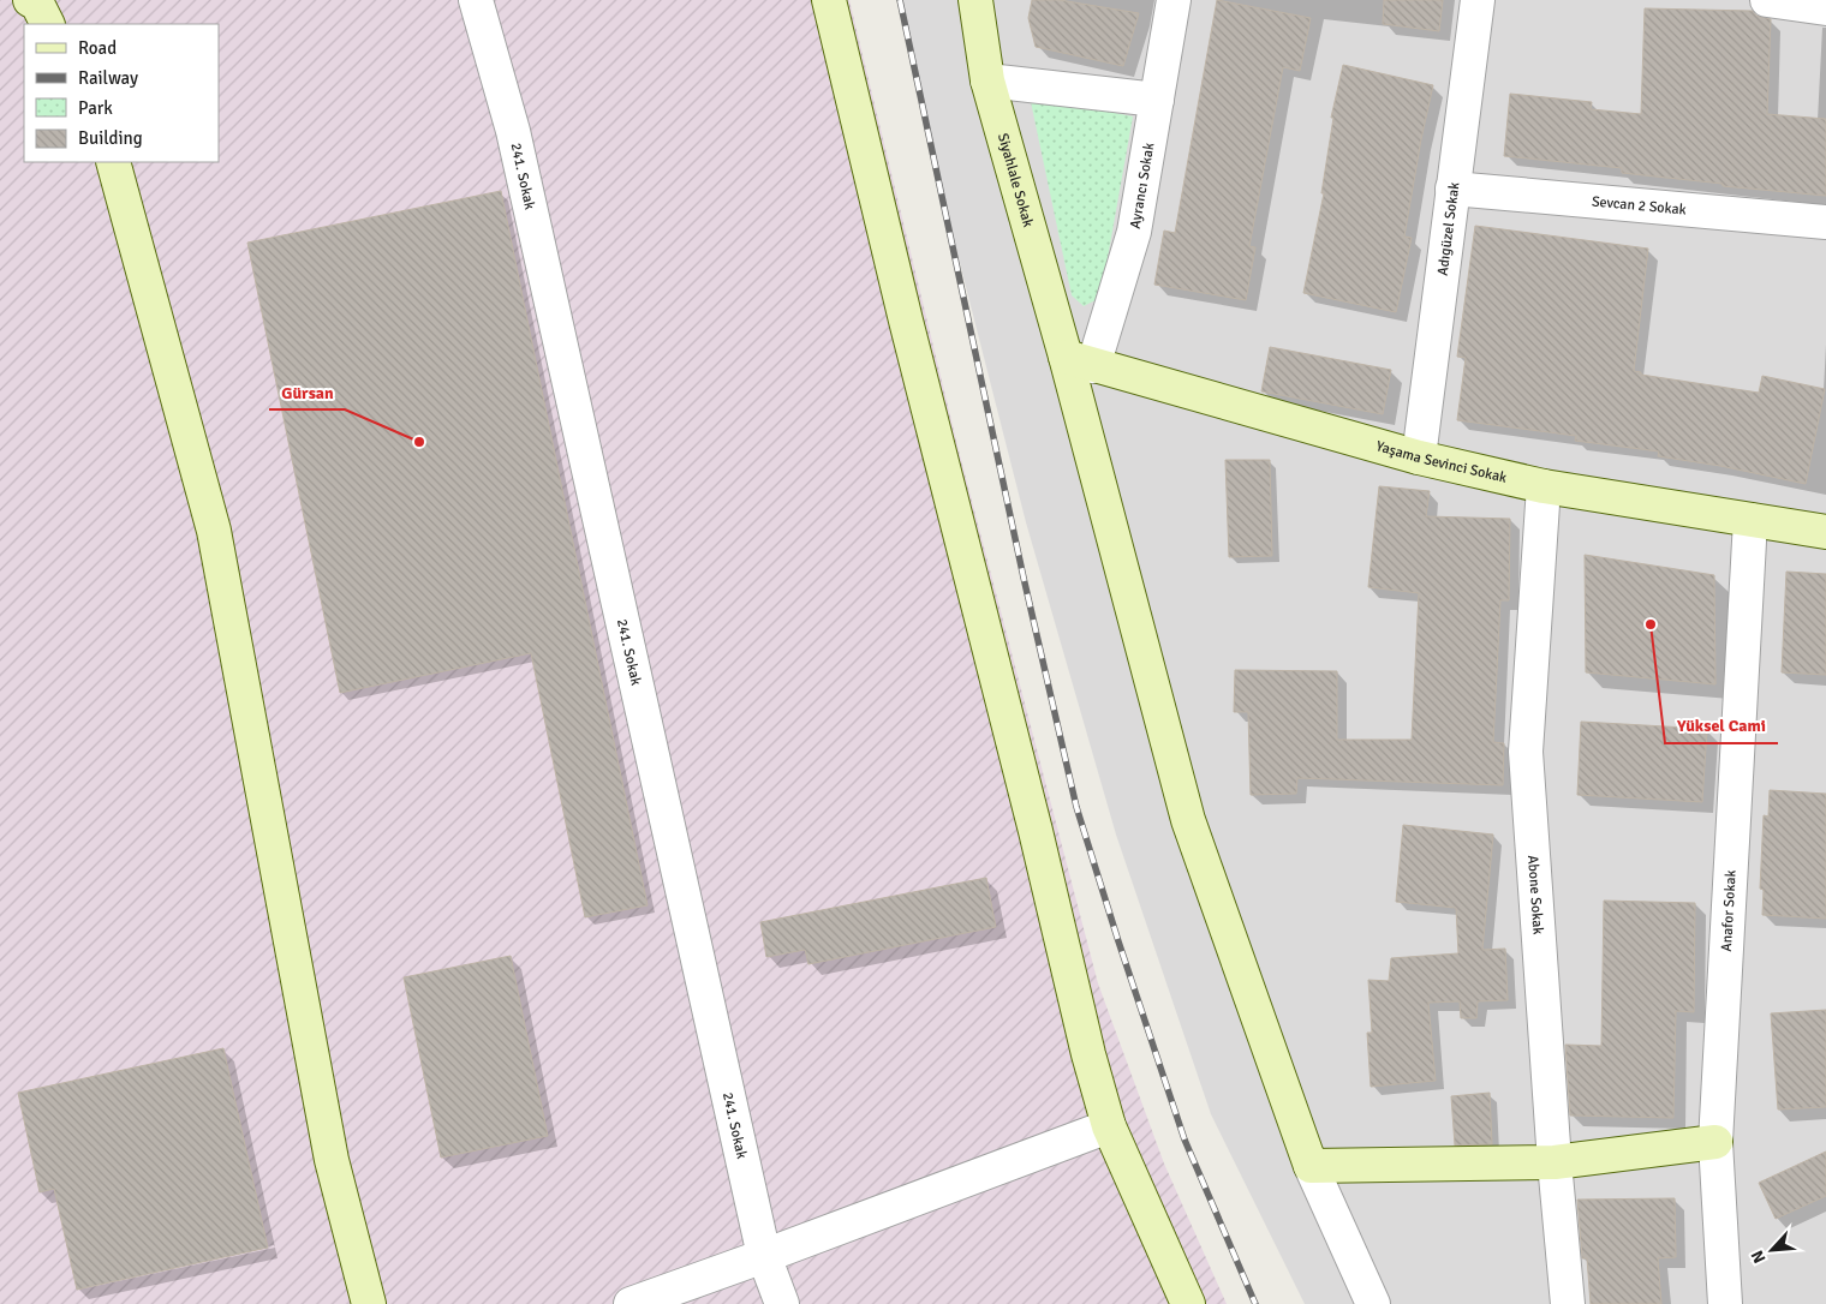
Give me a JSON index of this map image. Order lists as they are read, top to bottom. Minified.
{"streets":{"street":["241. Sokak","Siyahlale Sokak","Ayrancı Sokak","Sevcan 2 Sokak","Adıgüzel Sokak","Yaşama Sevinci Sokak","Abone Sokak","Anafor Sokak"]},"crossings":[["Siyahlale Sokak","Ayrancı Sokak"],["Siyahlale Sokak","Yaşama Sevinci Sokak"],["Ayrancı Sokak","Yaşama Sevinci Sokak"],["Sevcan 2 Sokak","Adıgüzel Sokak"],["Adıgüzel Sokak","Yaşama Sevinci Sokak"],["Yaşama Sevinci Sokak","Abone Sokak"],["Yaşama Sevinci Sokak","Anafor Sokak"]],"places":["Gürsan","Yüksel Cami"],"legend":["Road","Railway","Park","Building"],"north":"bottom left"}
